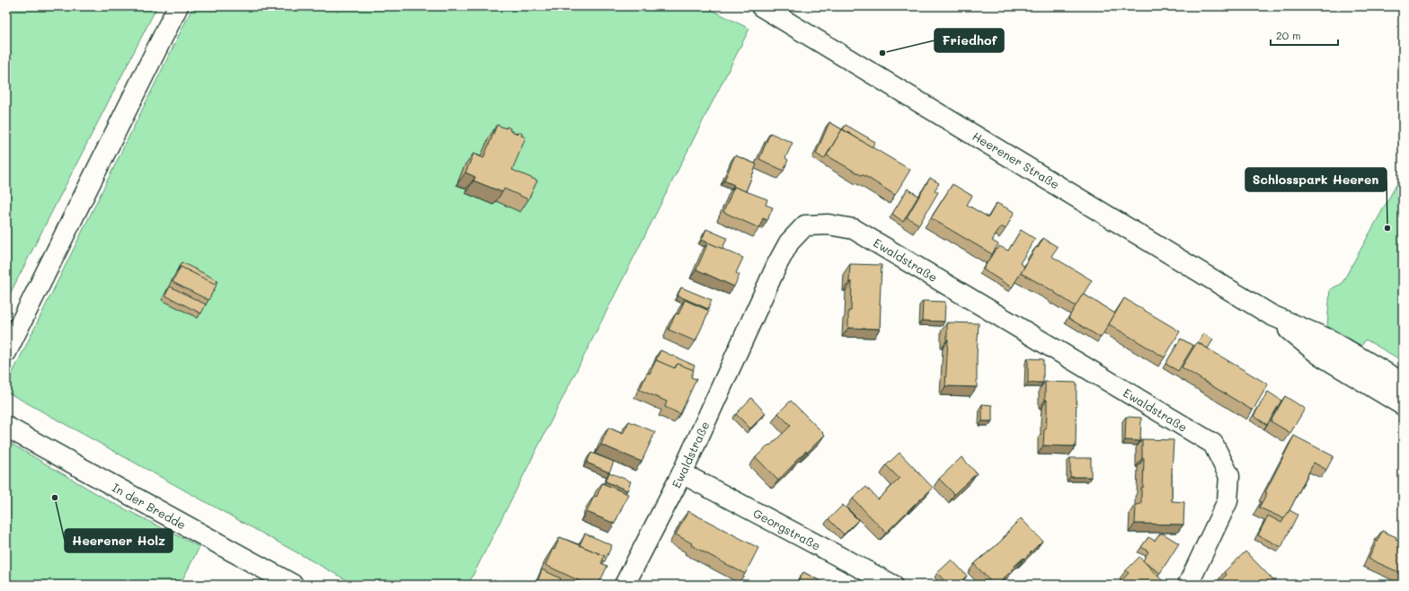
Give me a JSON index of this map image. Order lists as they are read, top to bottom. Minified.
{"streets":{"street":["Heerener Straße","Ewaldstraße","In der Bredde","Georgstraße"]},"crossings":[["Ewaldstraße","Georgstraße"]],"places":["Friedhof","Schlosspark Heeren","Heerener Holz"],"scale_bar":"20 m"}
